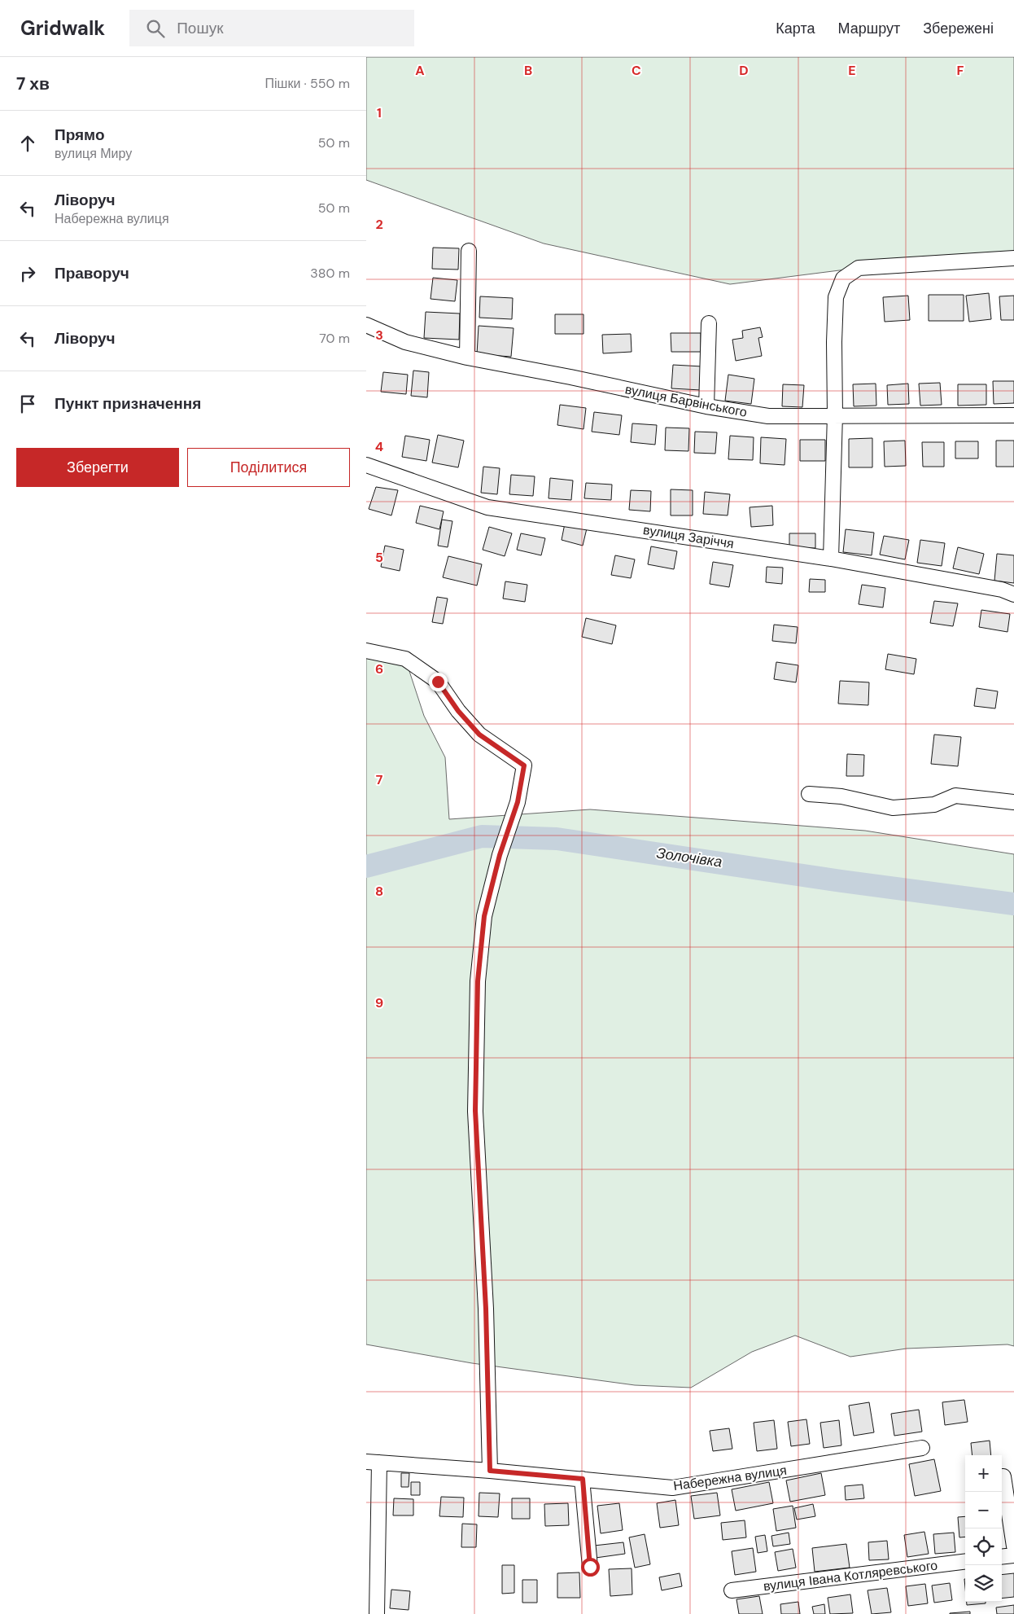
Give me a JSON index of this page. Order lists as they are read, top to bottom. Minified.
{"streets":{"street":["вулиця Барвінського","вулиця Заріччя","Набережна вулиця","вулиця Івана Котляревського"]},"water":["Золочівка"],"page":{"header":"Gridwalk","search":"Пошук","nav":["Карта","Маршрут","Збережені"],"heading":["7 хв","Пішки · 550 m"],"list":[["Прямо","вулиця Миру","50 m"],["Ліворуч","Набережна вулиця","50 m"],["Праворуч","380 m"],["Ліворуч","70 m"],"Пункт призначення"],"buttons":["Зберегти","Поділитися"],"map_buttons":["+","−"]},"grid":{"columns":["A","B","C","D","E","F"],"rows":["1","2","3","4","5","6","7","8","9"]}}
